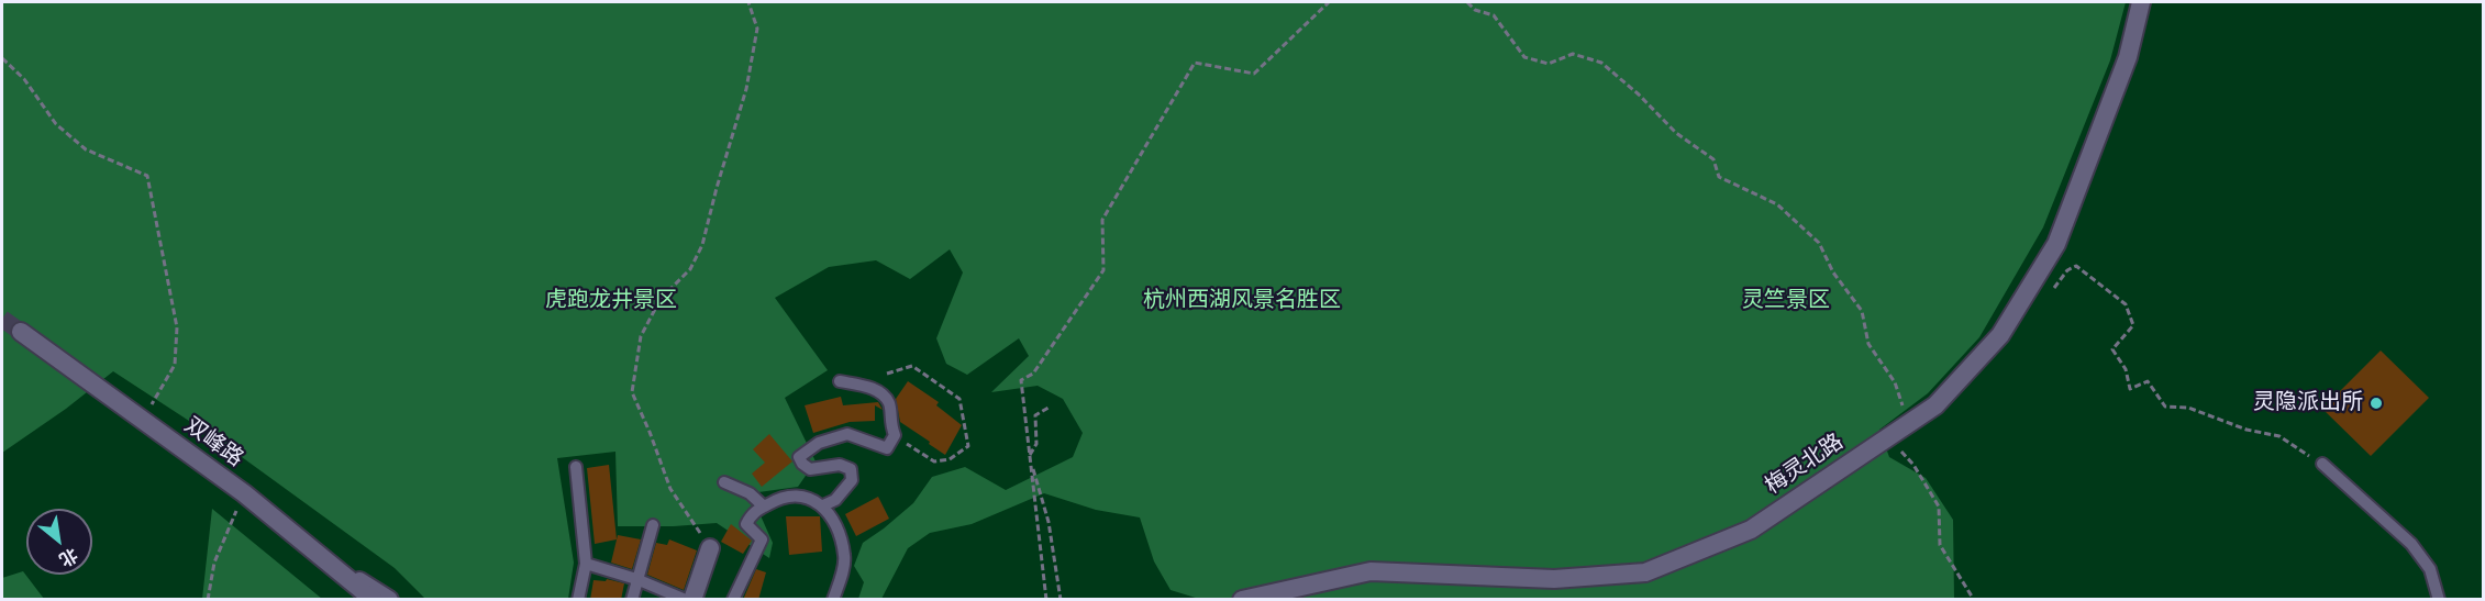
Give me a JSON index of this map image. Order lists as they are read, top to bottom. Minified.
{"streets":{"main road":["双峰路","梅灵北路"]},"parks":["虎跑龙井景区","杭州西湖风景名胜区","灵竺景区"],"places":["灵隐派出所"],"north":"bottom right"}
